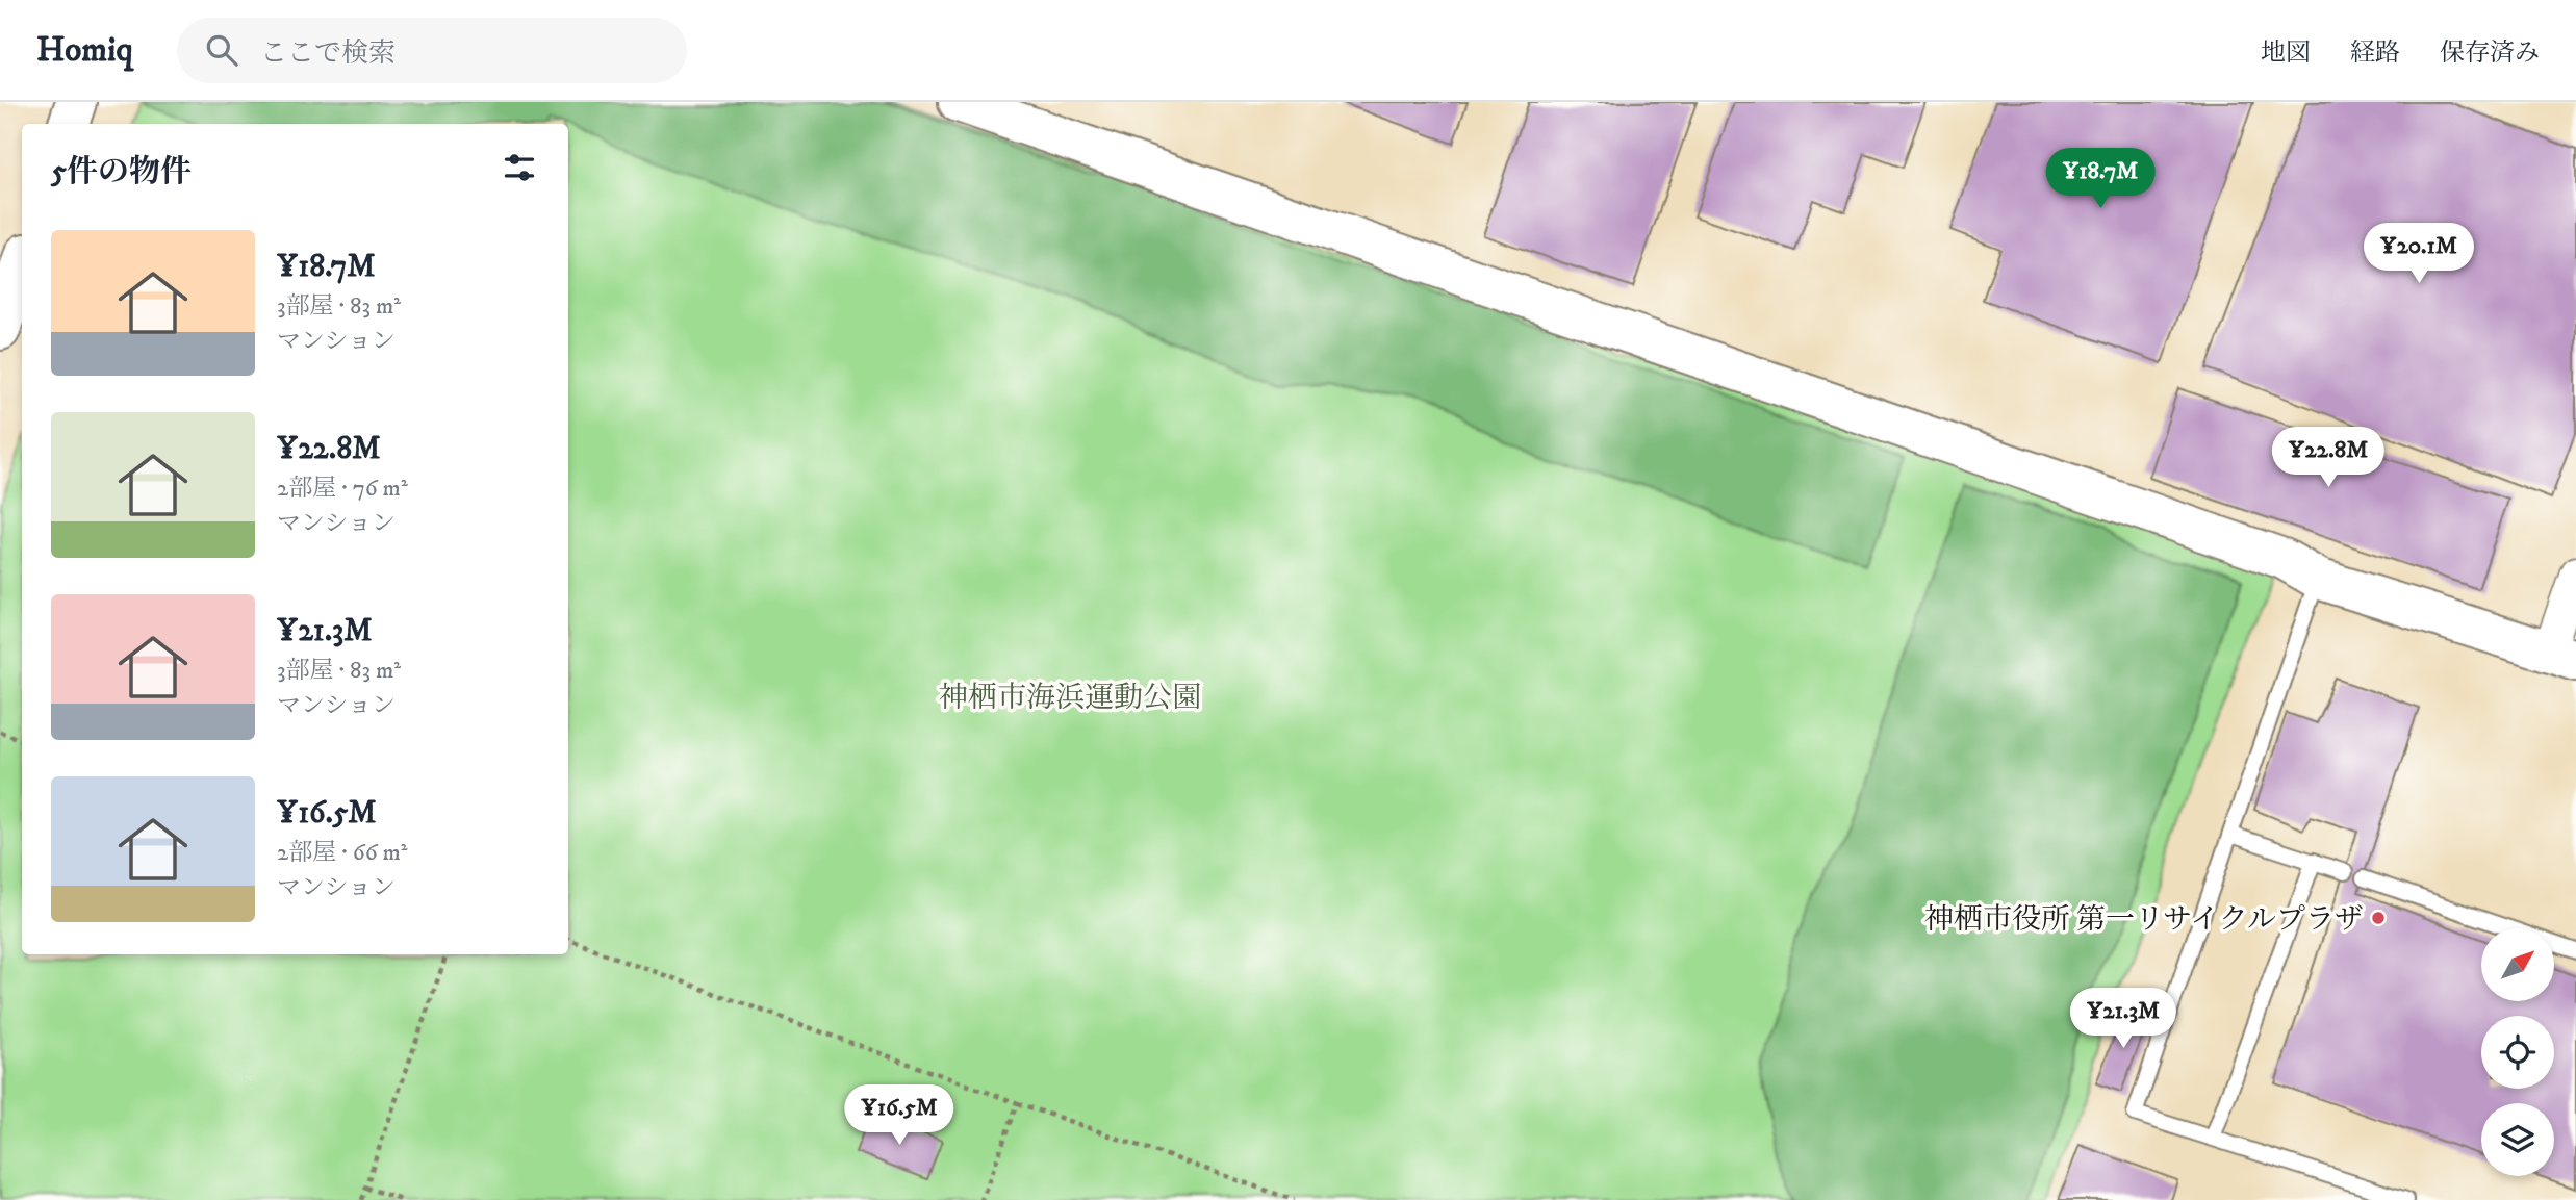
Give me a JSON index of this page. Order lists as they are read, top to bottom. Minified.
{"parks":["神栖市海浜運動公園"],"places":["神栖市役所 第一リサイクルプラザ"],"north":"top right","page":{"header":"Homiq","search":"ここで検索","nav":["地図","経路","保存済み"],"heading":"5件の物件","price":["¥18.7M","¥20.1M","¥22.8M","¥21.3M","¥16.5M"],"list":[{"name":"¥18.7M","note":"3部屋 · 83 m² · マンション"},{"name":"¥22.8M","note":"2部屋 · 76 m² · マンション"},{"name":"¥21.3M","note":"3部屋 · 83 m² · マンション"},{"name":"¥16.5M","note":"2部屋 · 66 m² · マンション"}]}}
